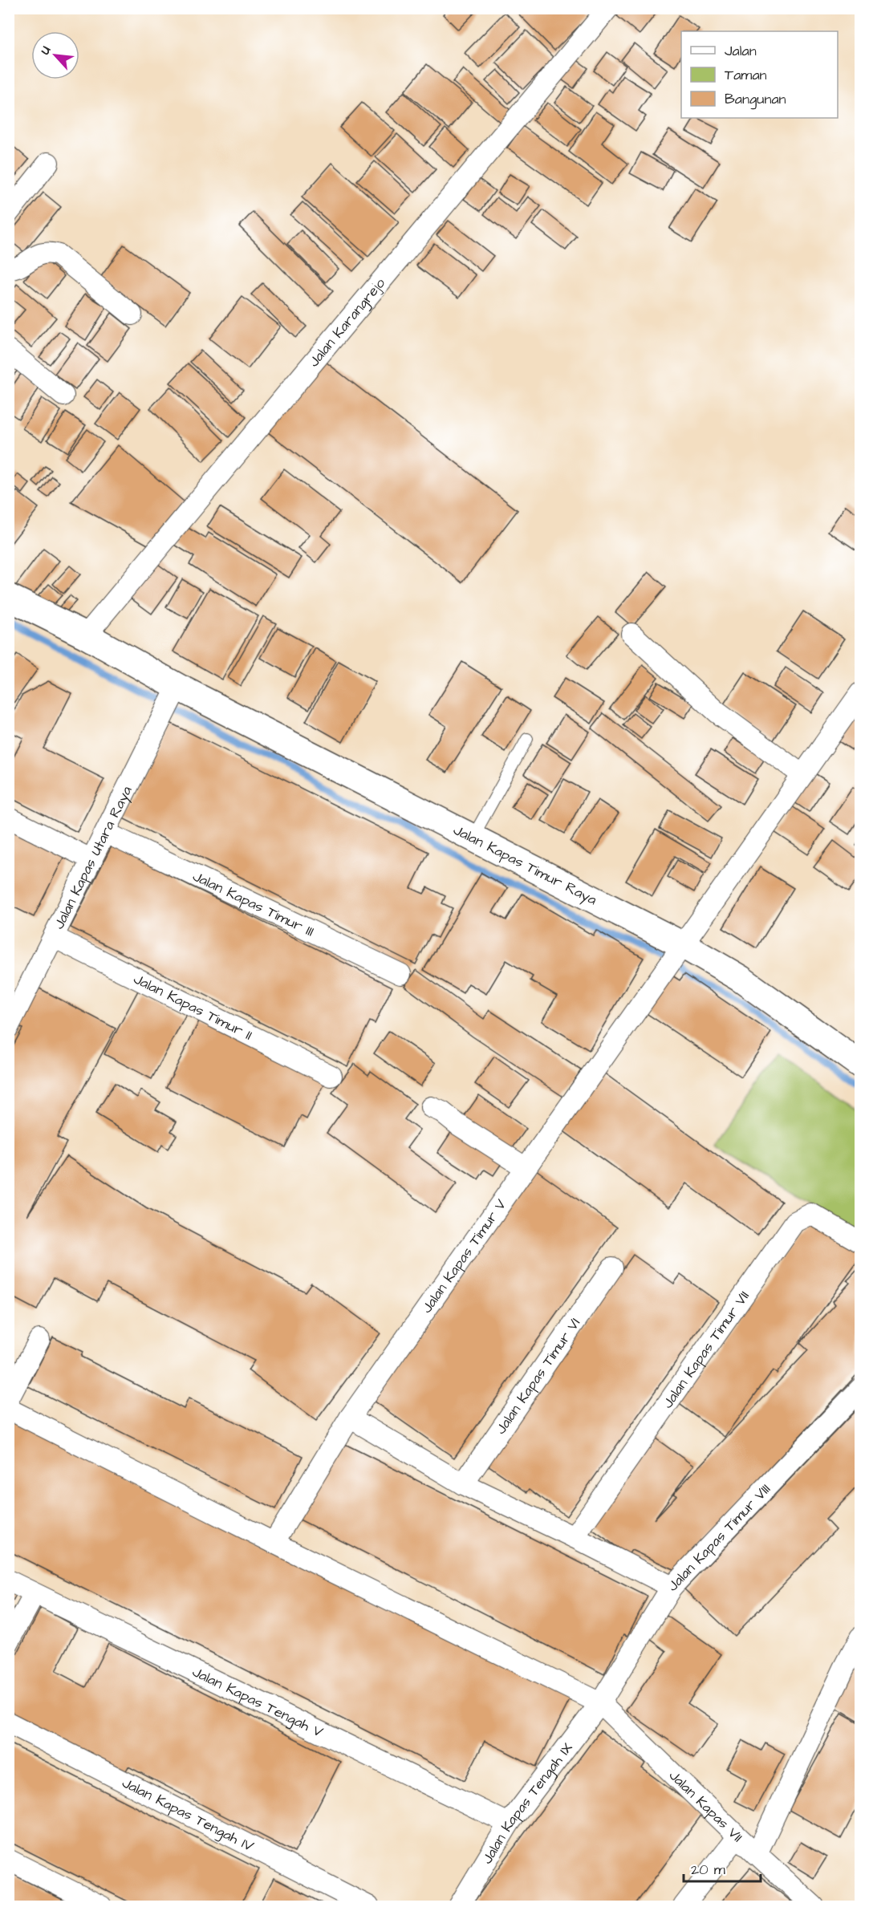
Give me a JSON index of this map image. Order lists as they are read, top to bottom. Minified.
{"streets":{"street":["Jalan Karangrejo","Jalan Kapas Utara Raya","Jalan Kapas Timur Raya","Jalan Kapas Timur III","Jalan Kapas Timur II","Jalan Kapas Timur V","Jalan Kapas Timur VII","Jalan Kapas Timur VI","Jalan Kapas Timur VIII","Jalan Kapas Tengah V","Jalan Kapas Tengah IX","Jalan Kapas VII","Jalan Kapas Tengah IV"]},"crossings":[["Jalan Karangrejo","Jalan Kapas Timur Raya"],["Jalan Kapas Utara Raya","Jalan Kapas Timur Raya"],["Jalan Kapas Utara Raya","Jalan Kapas Timur III"],["Jalan Kapas Utara Raya","Jalan Kapas Timur II"],["Jalan Kapas Timur Raya","Jalan Kapas Timur V"],["Jalan Kapas Timur V","Jalan Kapas VII"],["Jalan Kapas Timur VIII","Jalan Kapas Tengah IX"],["Jalan Kapas Timur VIII","Jalan Kapas VII"],["Jalan Kapas Tengah V","Jalan Kapas Tengah IX"],["Jalan Kapas Tengah IX","Jalan Kapas VII"]],"legend":["Jalan","Taman","Bangunan"],"scale_bar":"20 m","north":"top left"}
